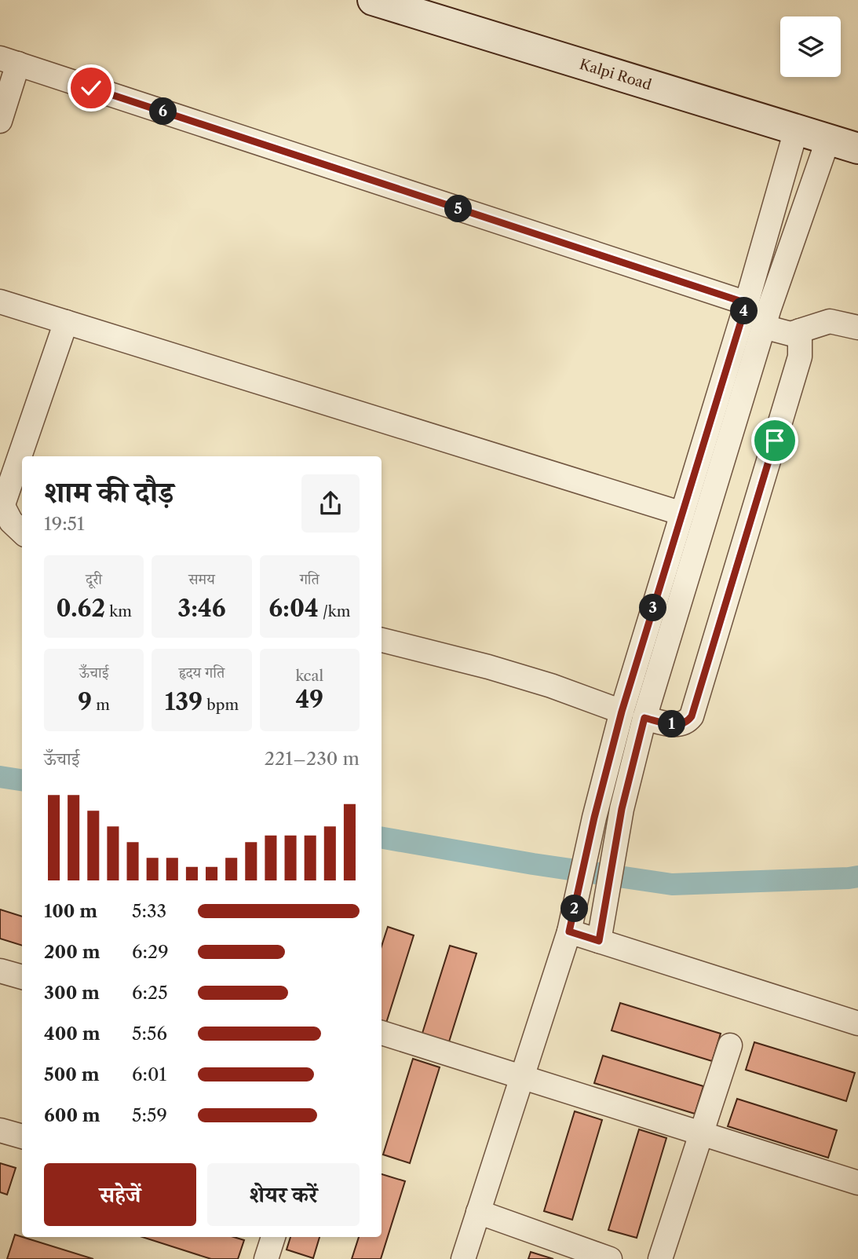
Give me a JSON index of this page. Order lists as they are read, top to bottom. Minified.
{"streets":{"main road":["Kalpi Road"]},"page":{"pins":["6","5","4","3","1","2"],"heading":["शाम की दौड़","19:51"],"stats":[["दूरी","0.62 km"],["समय","3:46"],["गति","6:04 /km"],["ऊँचाई","9 m"],["हृदय गति","139 bpm"],["kcal","49"]],"chart":["ऊँचाई","221–230 m"],"list":[{"name":"100 m","note":"5:33"},{"name":"200 m","note":"6:29"},{"name":"300 m","note":"6:25"},{"name":"400 m","note":"5:56"},{"name":"500 m","note":"6:01"},{"name":"600 m","note":"5:59"}],"buttons":["सहेजें","शेयर करें"]}}
